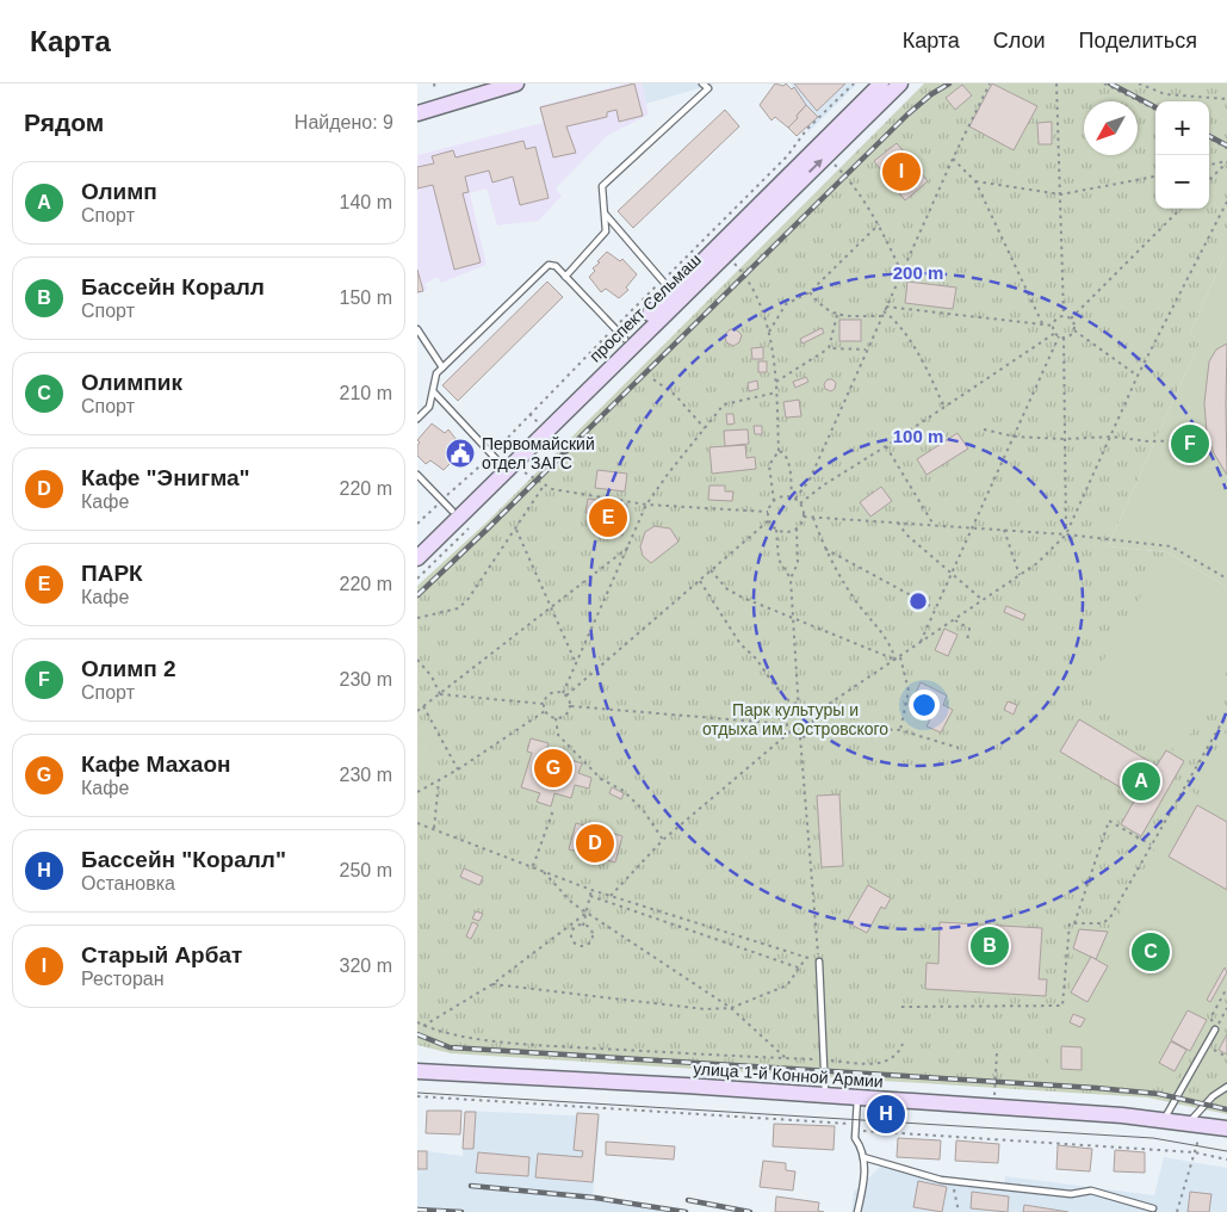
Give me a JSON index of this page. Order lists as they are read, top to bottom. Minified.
{"streets":{"main road":["проспект Сельмаш","улица 1-й Конной Армии"]},"parks":["Парк культуры и отдыха им. Островского"],"places":{"public building":["Первомайский отдел ЗАГС"]},"north":"bottom left","page":{"header":"Карта","nav":["Карта","Слои","Поделиться"],"heading":["Рядом","Найдено: 9"],"map_buttons":["+","−"],"pins":["I","F","E","G","A","D","B","C","H"],"list":[{"mark":"A","name":"Олимп","note":"Спорт","value":"140 m"},{"mark":"B","name":"Бассейн Коралл","note":"Спорт","value":"150 m"},{"mark":"C","name":"Олимпик","note":"Спорт","value":"210 m"},{"mark":"D","name":"Кафе \"Энигма\"","note":"Кафе","value":"220 m"},{"mark":"E","name":"ПАРК","note":"Кафе","value":"220 m"},{"mark":"F","name":"Олимп 2","note":"Спорт","value":"230 m"},{"mark":"G","name":"Кафе Махаон","note":"Кафе","value":"230 m"},{"mark":"H","name":"Бассейн \"Коралл\"","note":"Остановка","value":"250 m"},{"mark":"I","name":"Старый Арбат","note":"Ресторан","value":"320 m"}]},"rings":["200 m","100 m"]}
